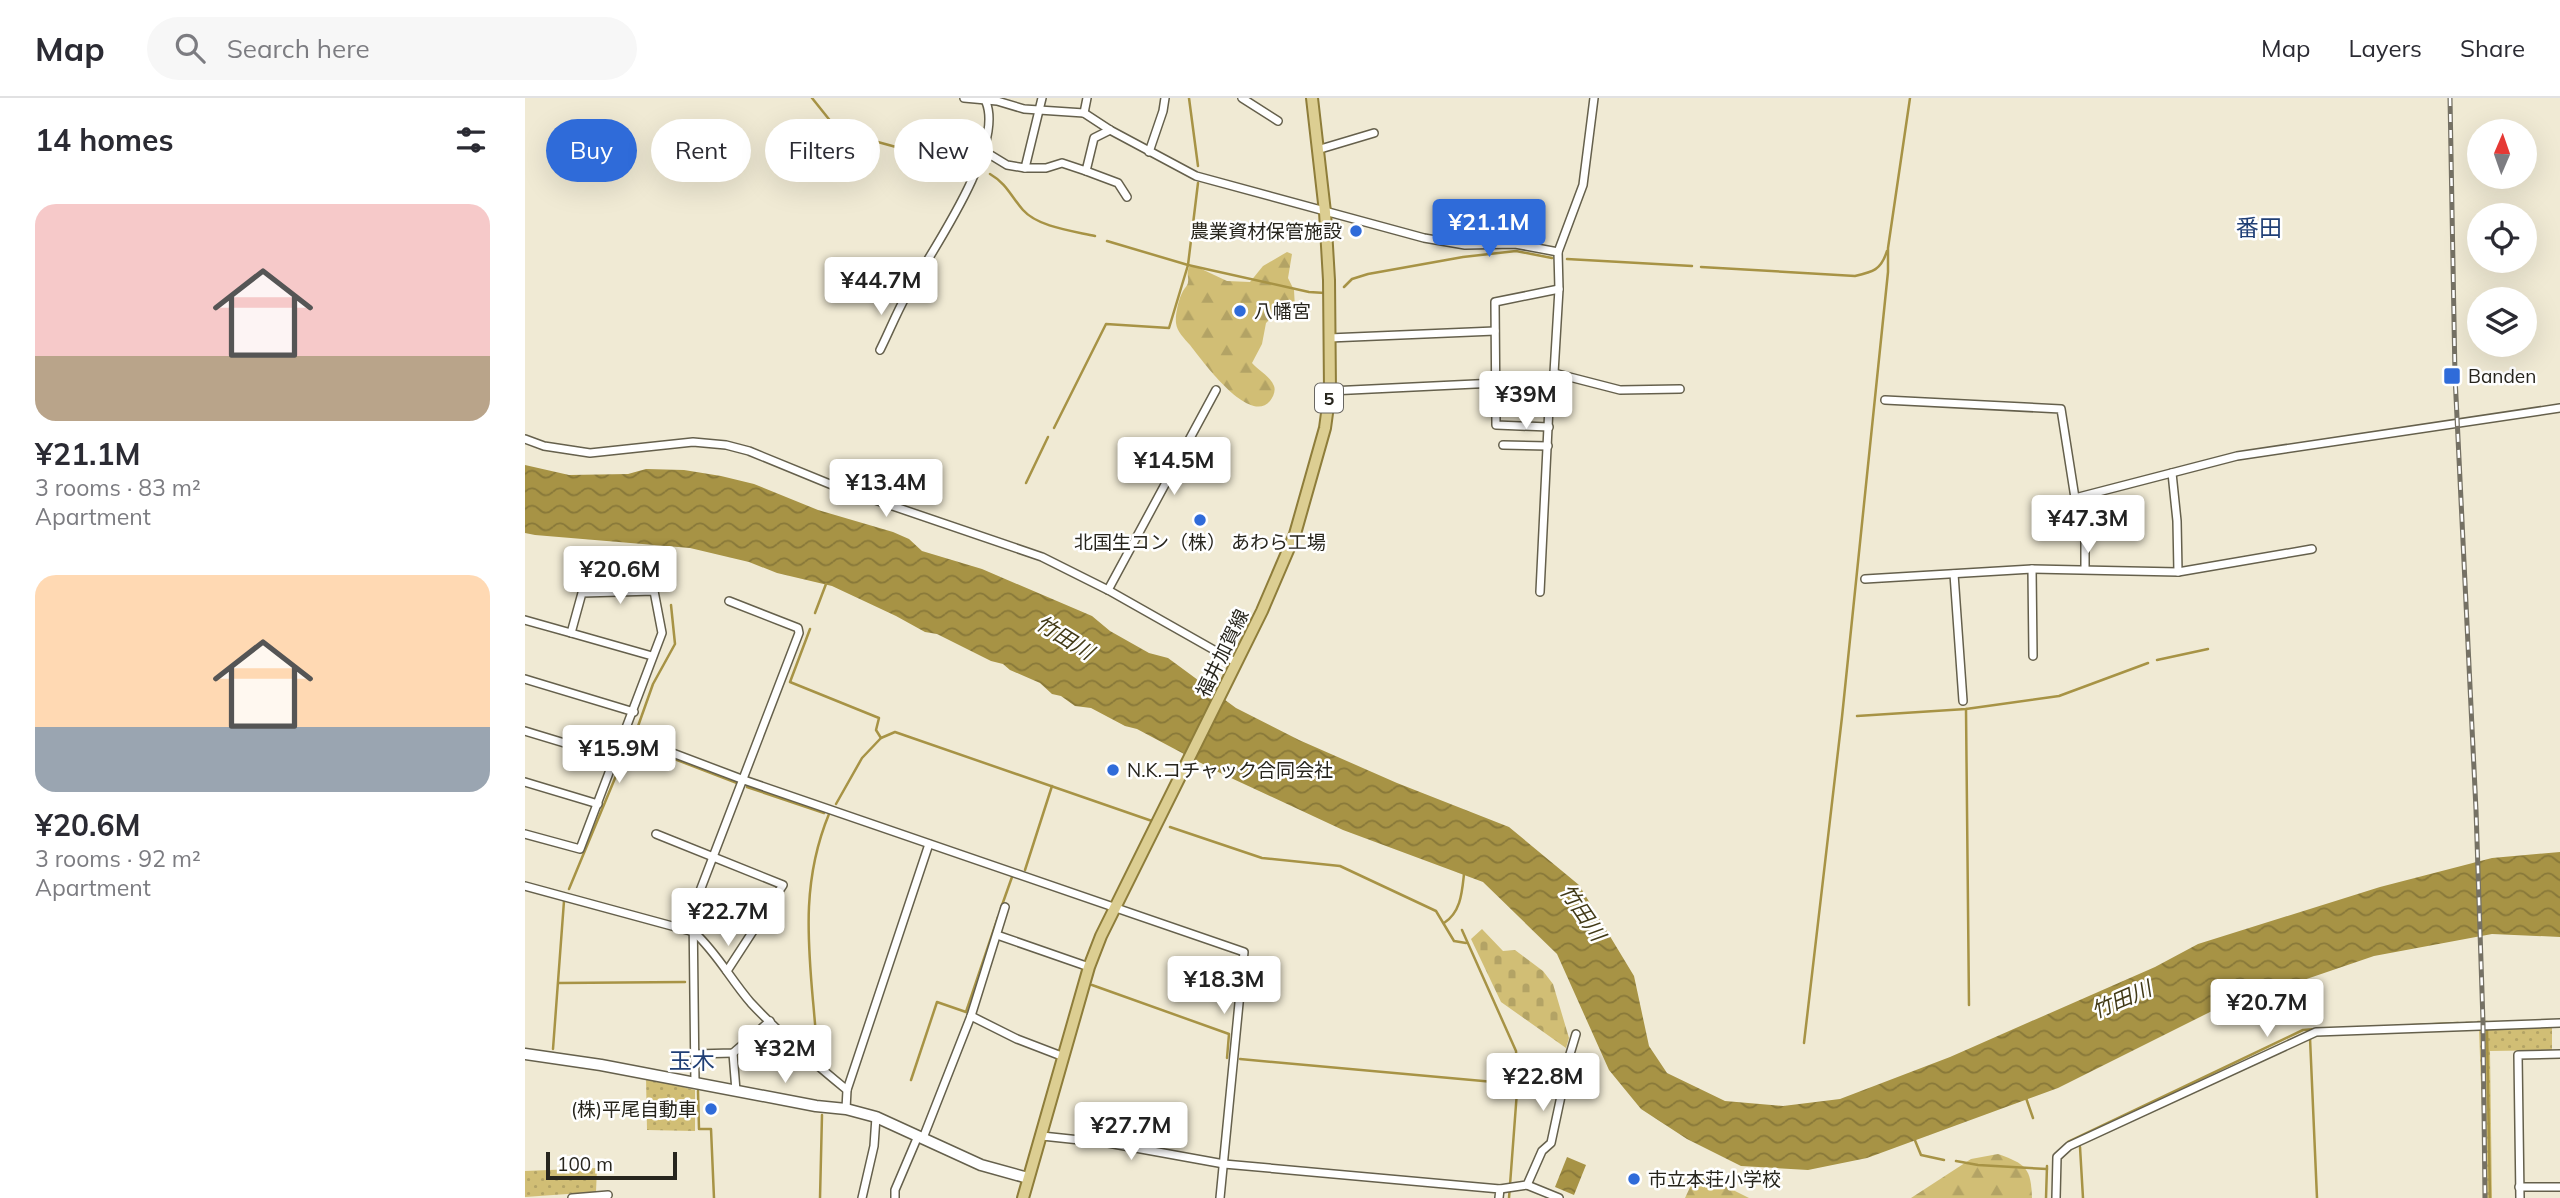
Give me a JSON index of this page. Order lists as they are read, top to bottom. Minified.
{"streets":{"main road":["5","福井加賀線"]},"districts":["番田","玉木"],"water":["竹田川"],"places":{"other":["農業資材保管施設","八幡宮","北国生コン（株） あわら工場","N.K.コチャック合同会社","(株)平尾自動車","市立本荘小学校"],"transit":["Banden"]},"scale_bar":"100 m","north":"top","page":{"header":"Map","search":"Search here","nav":["Map","Layers","Share"],"heading":"14 homes","chip":["Buy","Rent","Filters","New"],"list":[{"name":"¥21.1M","note":"3 rooms · 83 m² · Apartment"},{"name":"¥20.6M","note":"3 rooms · 92 m² · Apartment"}],"price":["¥21.1M","¥44.7M","¥39M","¥14.5M","¥13.4M","¥47.3M","¥20.6M","¥15.9M","¥22.7M","¥18.3M","¥20.7M","¥32M","¥22.8M","¥27.7M"],"scale":"100 m"}}
